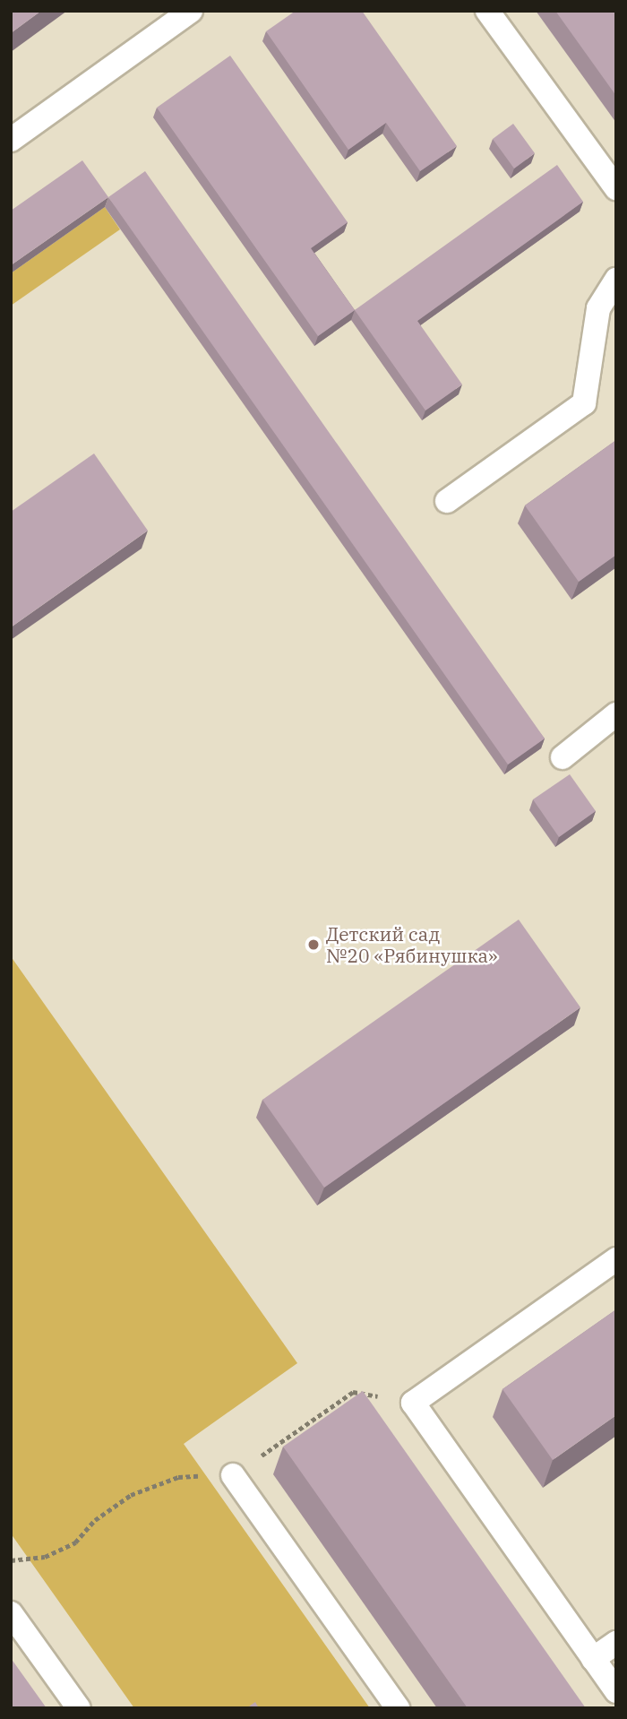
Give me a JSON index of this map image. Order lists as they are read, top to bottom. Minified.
{"places":["Детский сад №20 «Рябинушка»"]}
